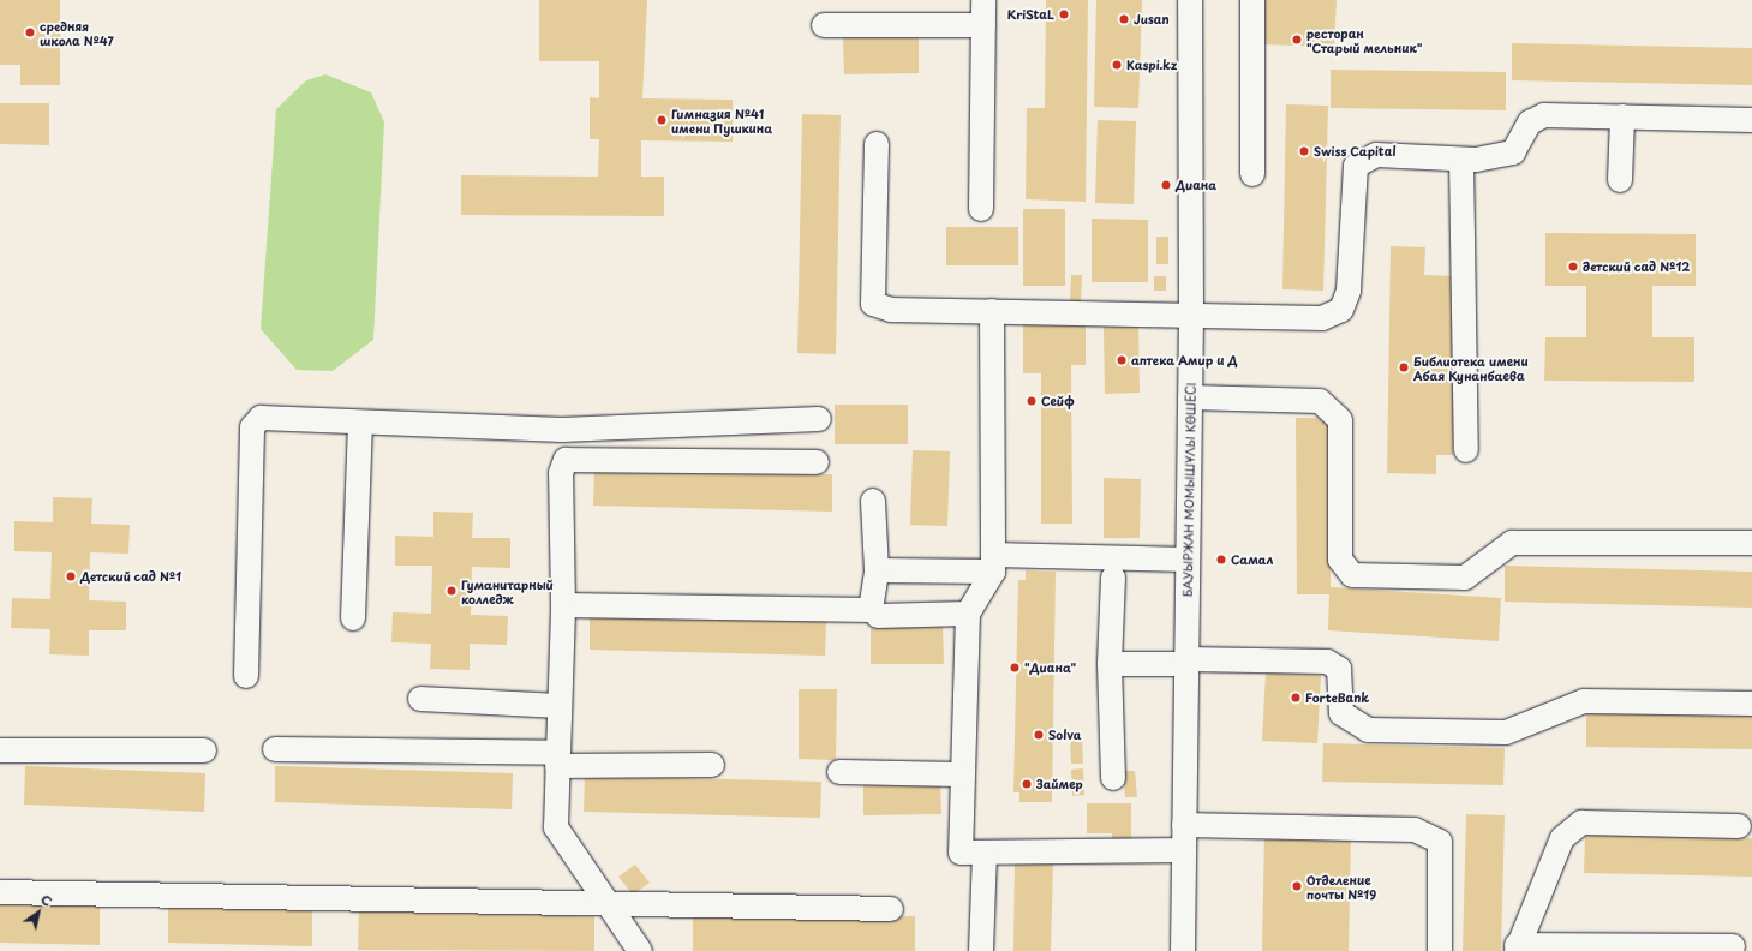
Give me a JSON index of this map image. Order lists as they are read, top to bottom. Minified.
{"streets":{"street":["БАУЫРЖАН МОМЫШҰЛЫ КӨШЕСІ"]},"places":["KriStaL","Jusan","средняя школа №47","ресторан \"Старый мельник\"","Kaspi.kz","Гимназия №41 имени Пушкина","Swiss Capital","Диана","детский сад №12","аптека Амир и Д","Библиотека имени Абая Кунанбаева","Сейф","Самал","Детский сад №1","Гуманитарный колледж","\"Диана\"","ForteBank","Solva","Займер","Отделение почты №19"],"north":"top right"}
